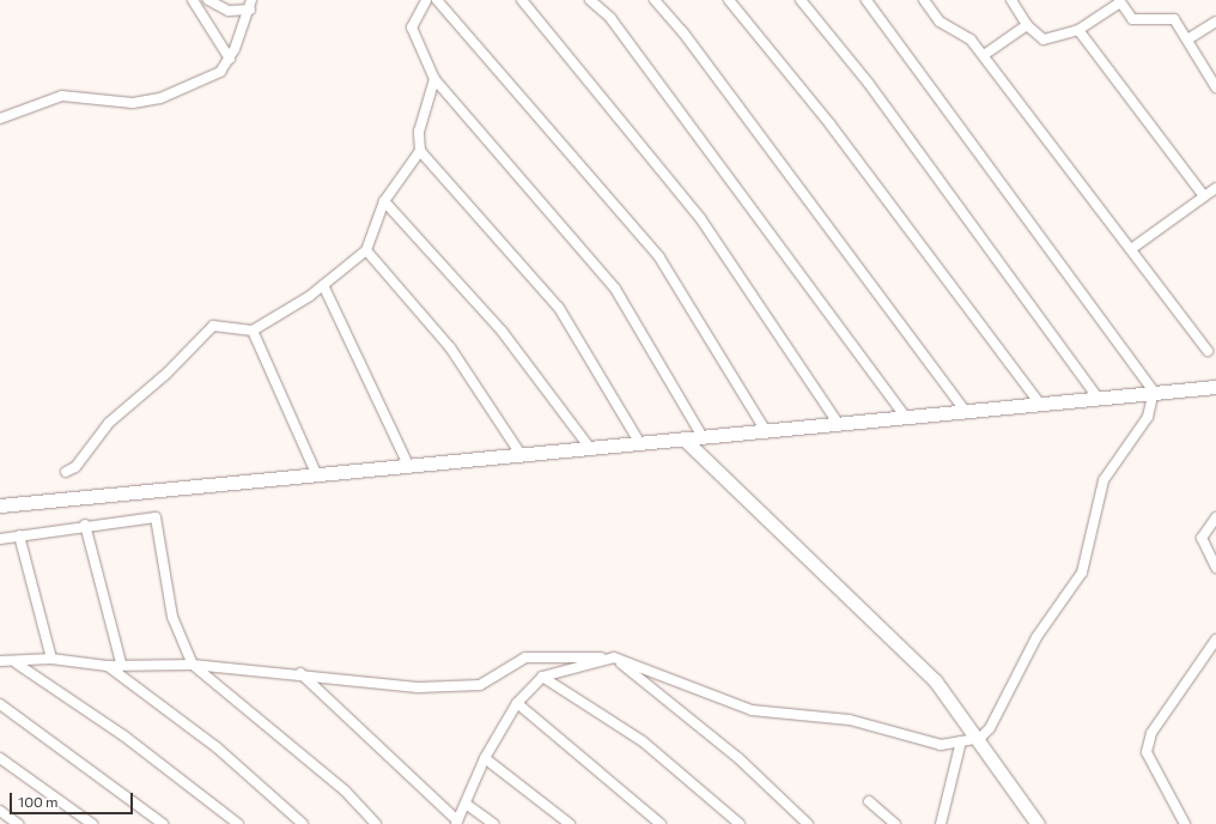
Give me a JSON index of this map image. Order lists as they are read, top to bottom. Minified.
{"scale_bar":"100 m"}
